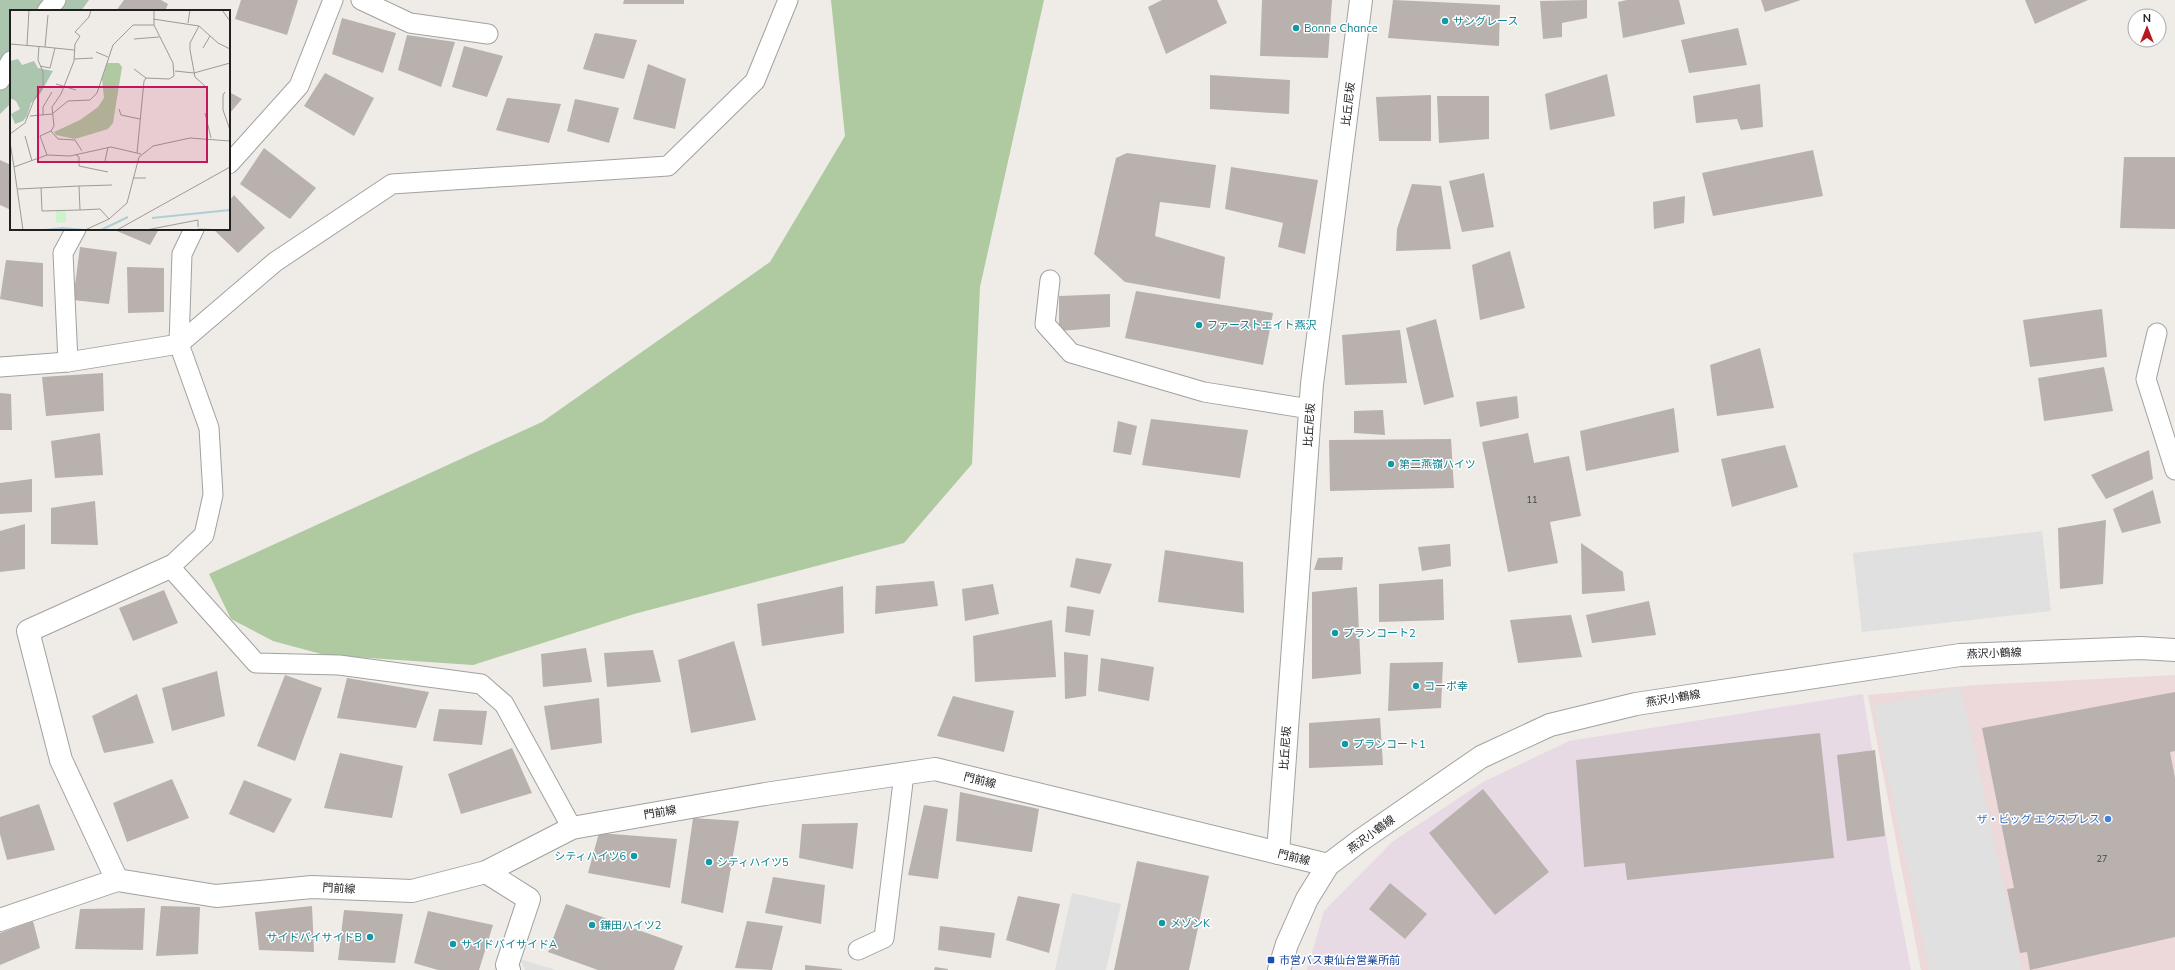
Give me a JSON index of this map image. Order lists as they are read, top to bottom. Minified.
{"streets":{"street":["比丘尼坂","燕沢小鶴線","門前線"]},"crossings":[["比丘尼坂","門前線"],["燕沢小鶴線","門前線"]],"places":{"other":["サングレース","Bonne Chance","ファーストエイト燕沢","第二燕嶺ハイツ","プランコート2","コーポ幸","プランコート1","ザ・ビッグ エクスプレス","シティハイツ6","シティハイツ5","メゾンK","鎌田ハイツ2","サイドバイサイドB","サイドバイサイドA"],"transit":["市営バス東仙台営業所前"]},"house_numbers":["11","27"],"north":"top"}
